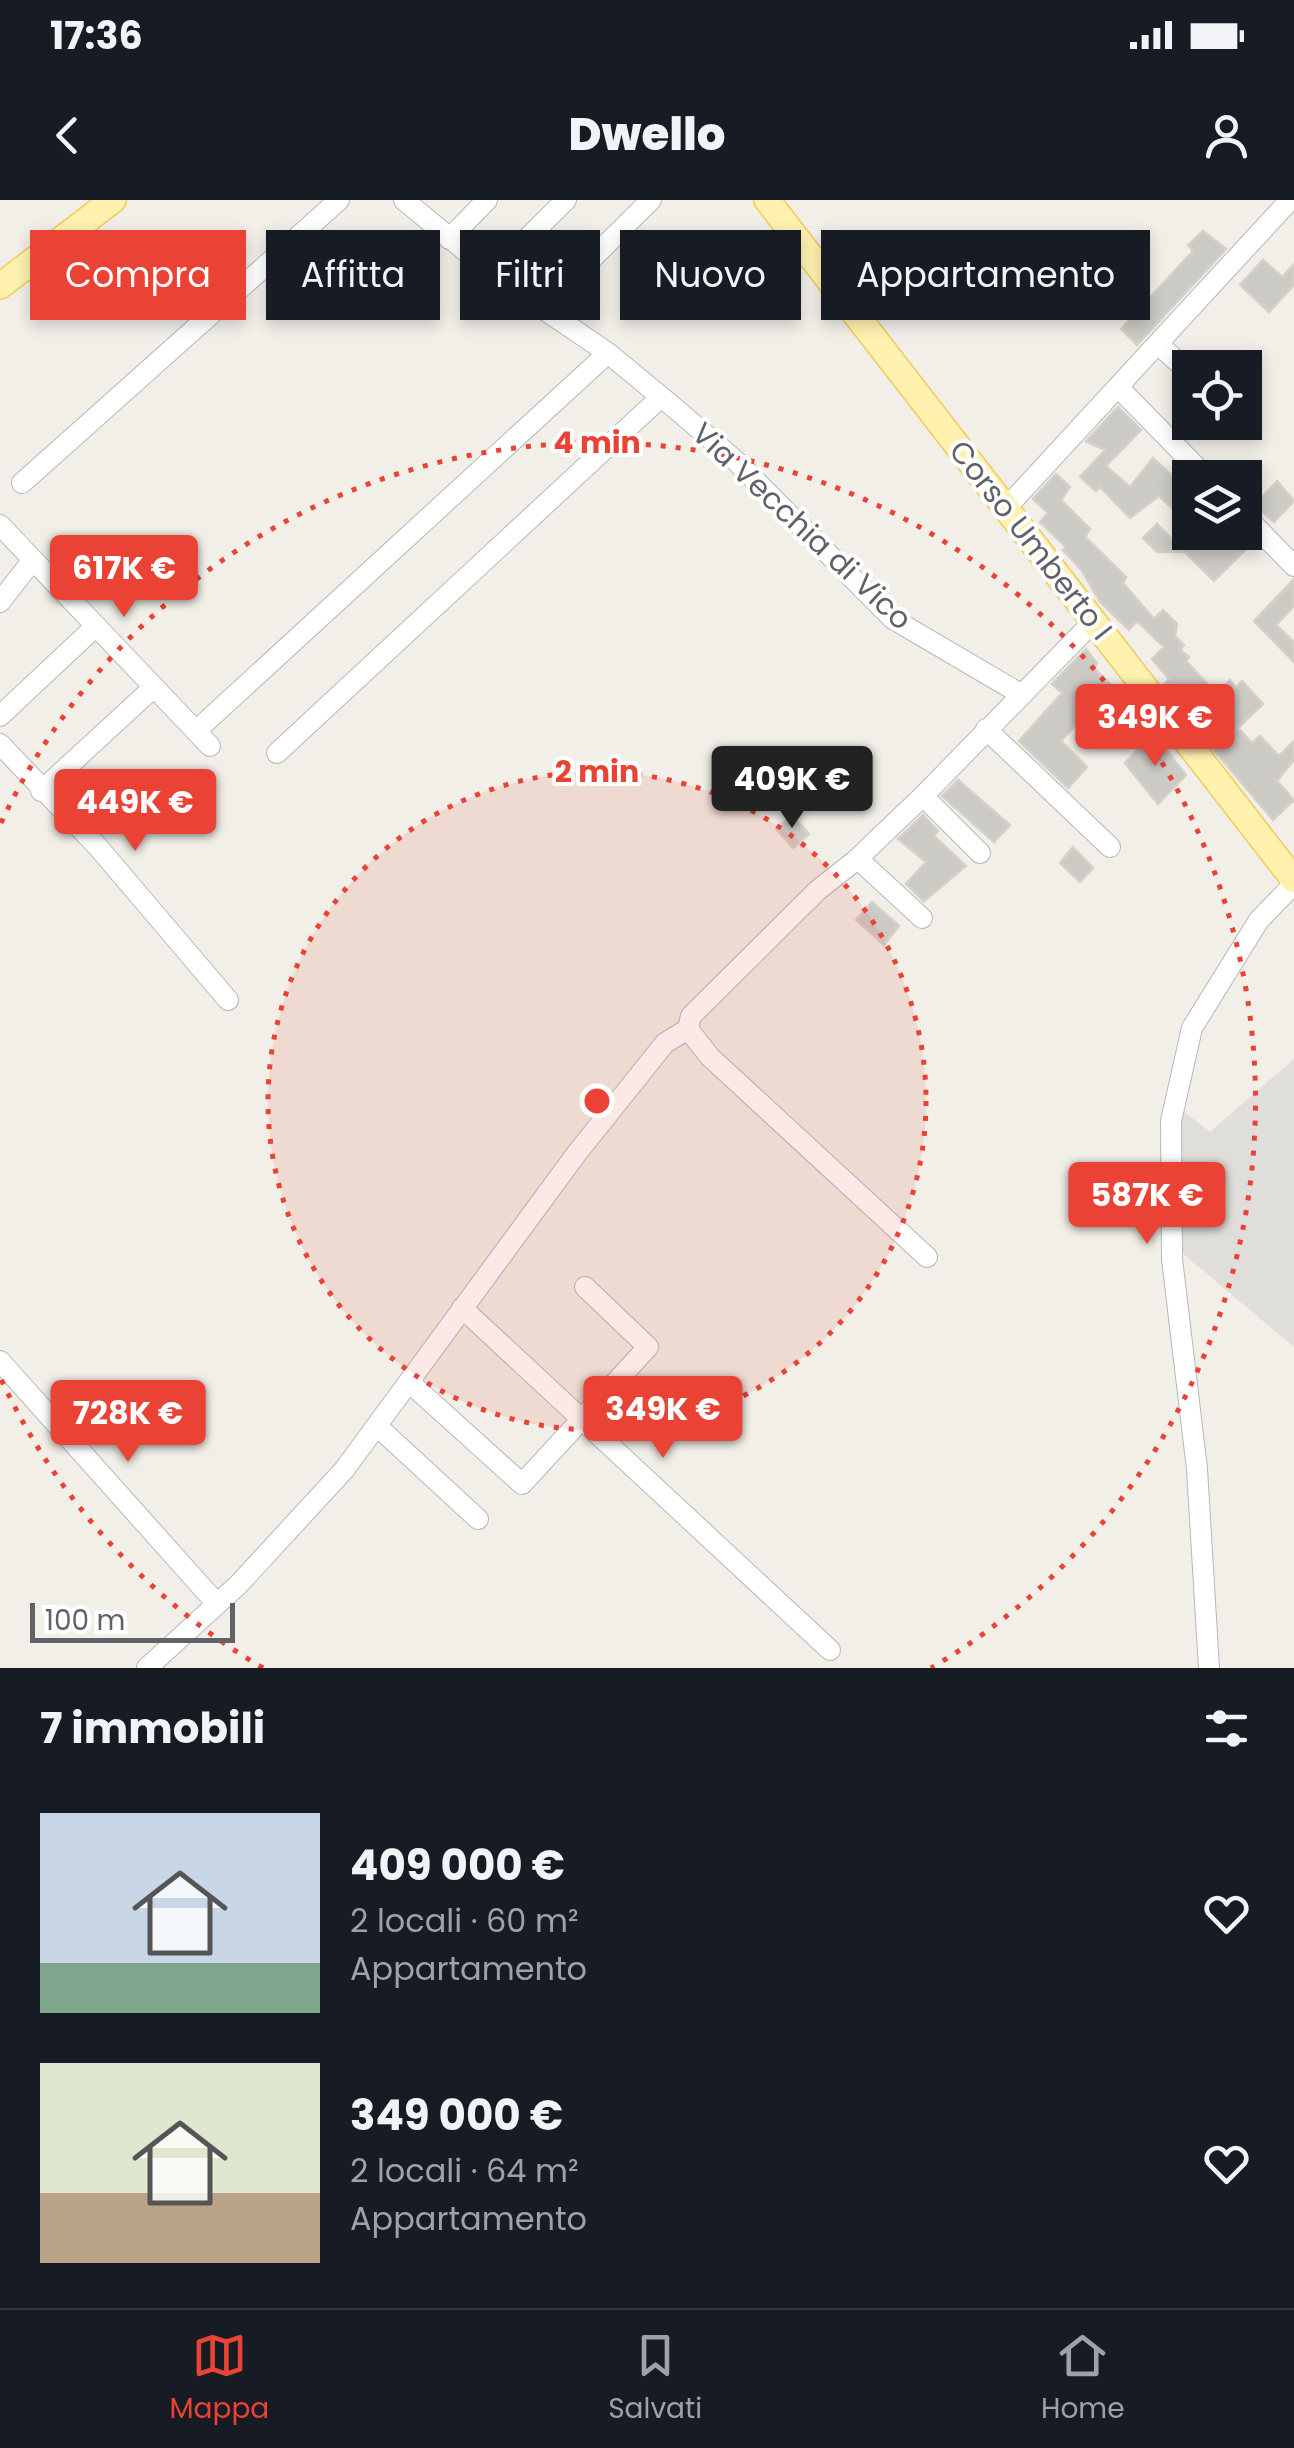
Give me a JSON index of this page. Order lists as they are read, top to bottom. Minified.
{"streets":{"main road":["Corso Umberto I"],"street":["Via Vecchia di Vico"]},"scale_bar":"100 m","page":{"status":"17:36","header":"Dwello","chip":["Compra","Affitta","Filtri","Nuovo","Appartamento"],"price":["617K €","349K €","409K €","449K €","587K €","349K €","728K €"],"scale":"100 m","heading":"7 immobili","list":[{"name":"409 000 €","note":"2 locali · 60 m² · Appartamento"},{"name":"349 000 €","note":"2 locali · 64 m² · Appartamento"}],"tabs":["Mappa","Salvati","Home"]},"rings":["4 min","2 min"]}
